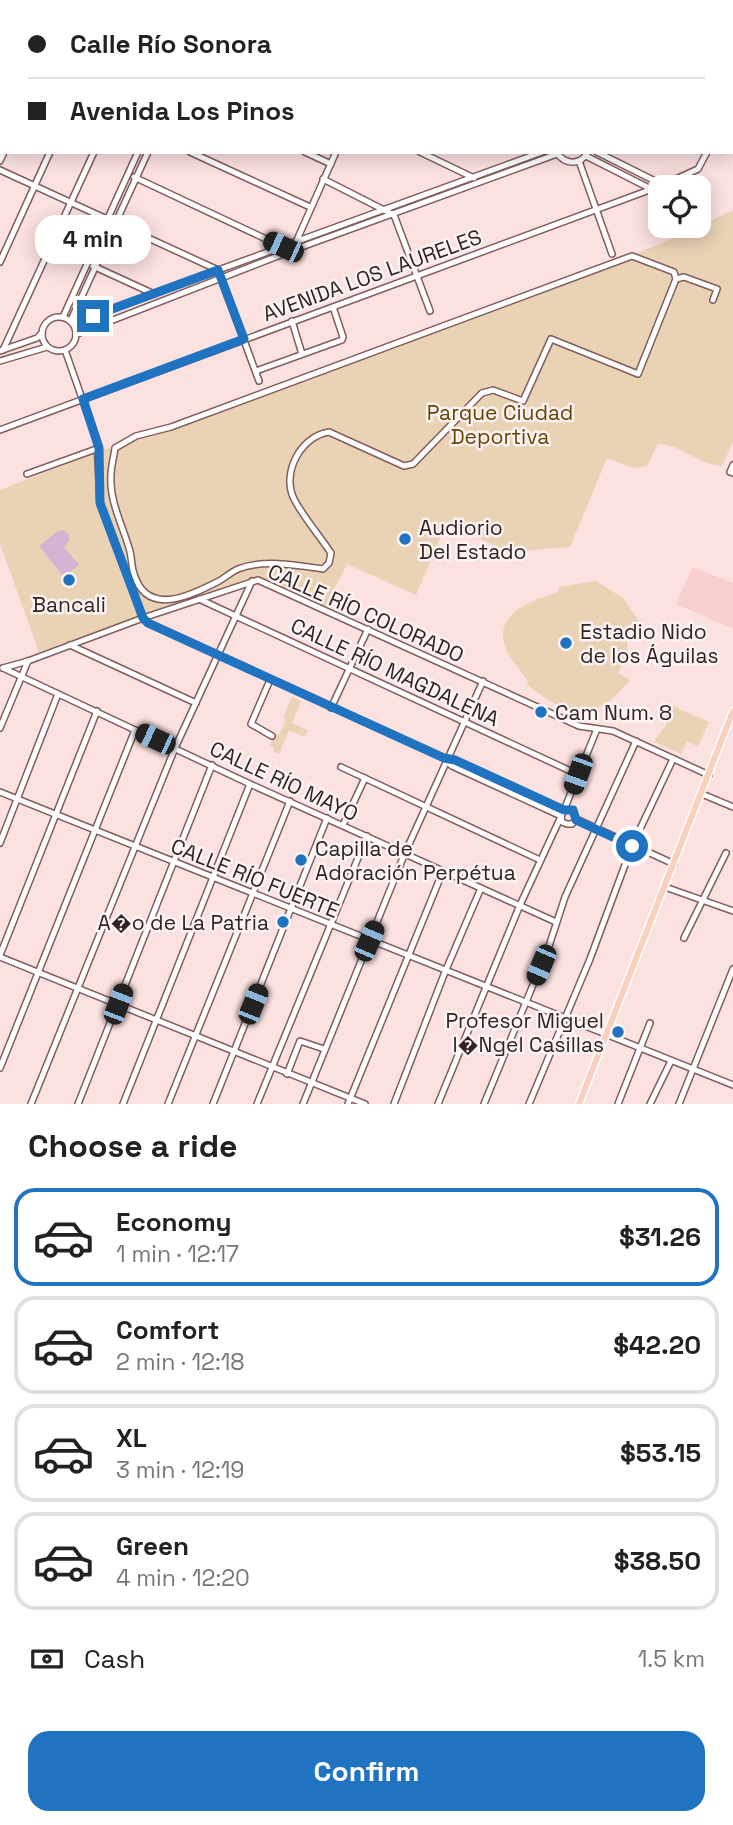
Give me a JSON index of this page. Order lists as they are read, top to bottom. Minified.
{"streets":{"street":["AVENIDA LOS LAURELES","CALLE RÍO COLORADO","CALLE RÍO MAGDALENA","CALLE RÍO MAYO","CALLE RÍO FUERTE"]},"crossings":[["CALLE RÍO COLORADO","CALLE RÍO MAGDALENA"],["CALLE RÍO COLORADO","CALLE RÍO MAYO"]],"parks":["Parque Ciudad Deportiva"],"places":["Audiorio Del Estado","Bancali","Estadio Nido de los Águilas","Cam Num. 8","Capilla de Adoración Perpétua","A�o de La Patria","Profesor Miguel I�Ngel Casillas"],"page":{"banner":["Calle Río Sonora","Avenida Los Pinos"],"bubble":"4 min","heading":"Choose a ride","list":[{"name":"Economy","note":"1 min · 12:17","value":"$31.26"},{"name":"Comfort","note":"2 min · 12:18","value":"$42.20"},{"name":"XL","note":"3 min · 12:19","value":"$53.15"},{"name":"Green","note":"4 min · 12:20","value":"$38.50"}],"pay":["Cash","1.5 km"],"buttons":"Confirm"}}
